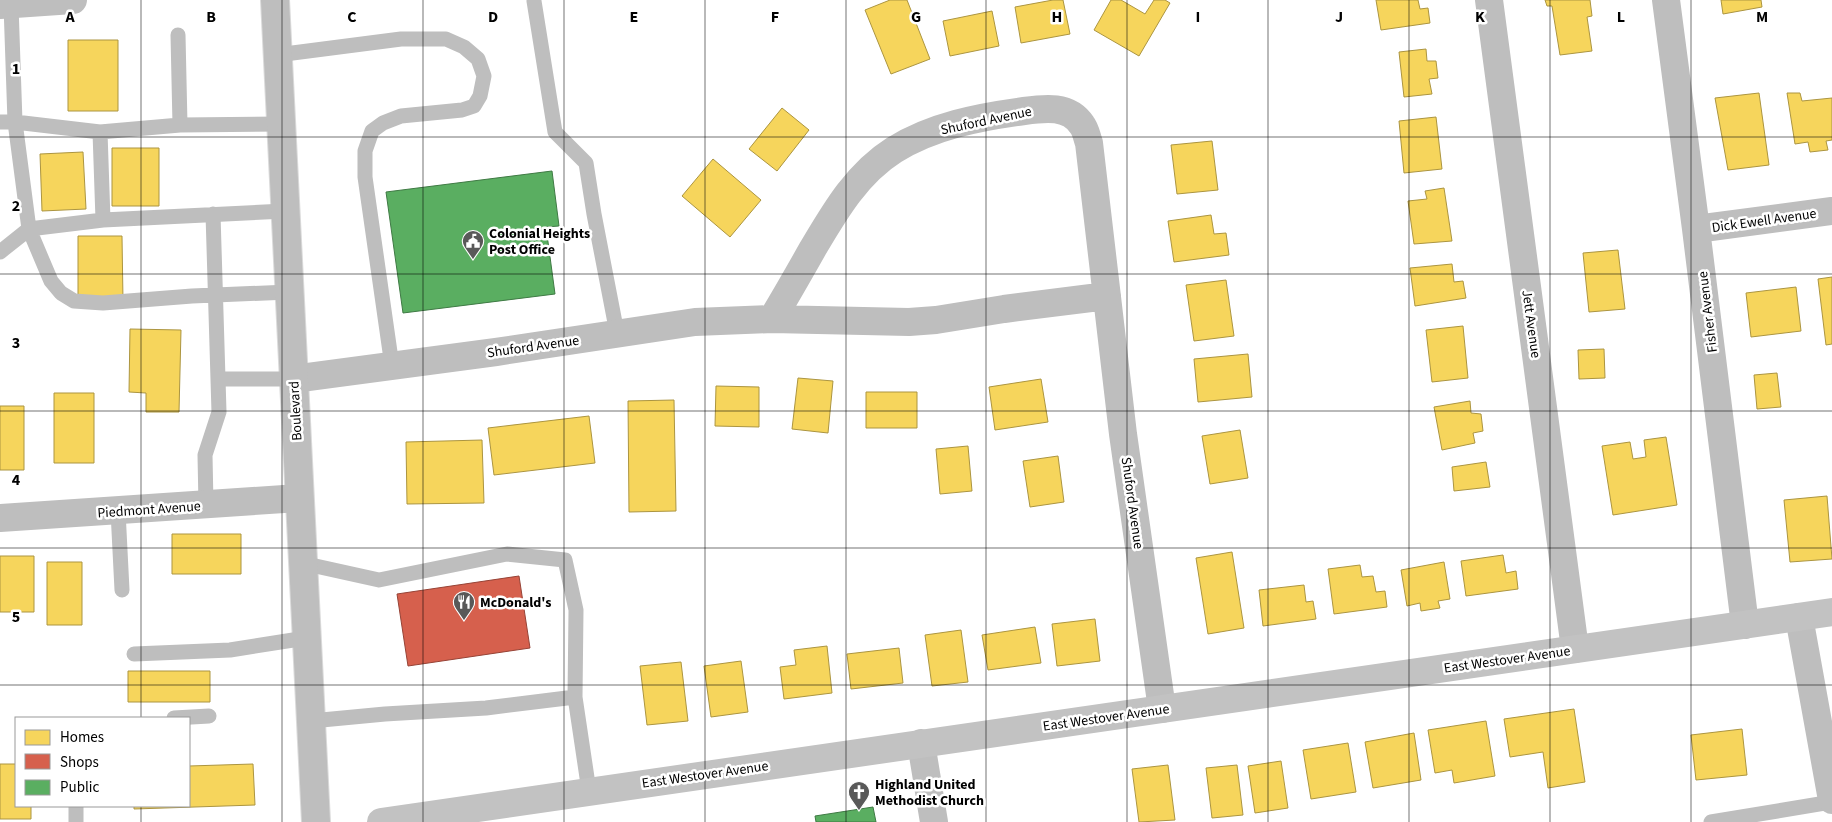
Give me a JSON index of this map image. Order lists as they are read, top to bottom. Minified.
{"streets":{"main road":["East Westover Avenue"],"street":["Shuford Avenue","Dick Ewell Avenue","Fisher Avenue","Jett Avenue","Boulevard","Piedmont Avenue"]},"crossings":[["Shuford Avenue","Boulevard"],["Shuford Avenue","East Westover Avenue"],["Dick Ewell Avenue","Fisher Avenue"],["Fisher Avenue","East Westover Avenue"],["Jett Avenue","East Westover Avenue"],["Boulevard","Piedmont Avenue"]],"places":{"public building":["Colonial Heights Post Office"],"restaurant":["McDonald's"],"church":["Highland United Methodist Church"]},"legend":["Homes","Shops","Public"],"grid":{"columns":["A","B","C","D","E","F","G","H","I","J","K","L","M"],"rows":["1","2","3","4","5"]}}
